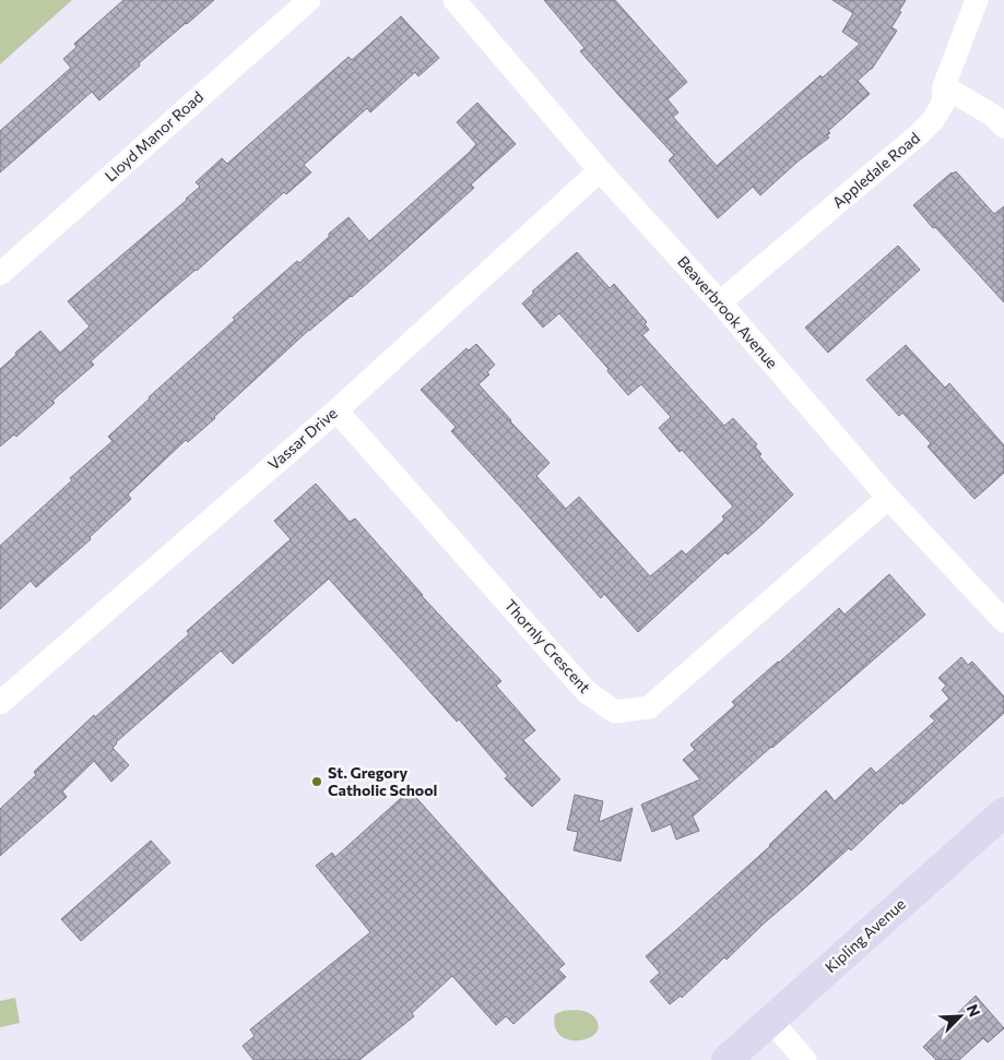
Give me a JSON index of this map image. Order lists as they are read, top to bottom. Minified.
{"streets":{"main road":["Kipling Avenue"],"street":["Lloyd Manor Road","Appledale Road","Beaverbrook Avenue","Vassar Drive","Thornly Crescent"]},"crossings":[["Appledale Road","Beaverbrook Avenue"],["Beaverbrook Avenue","Vassar Drive"],["Beaverbrook Avenue","Thornly Crescent"],["Vassar Drive","Thornly Crescent"]],"places":["St. Gregory Catholic School"],"north":"top right"}
